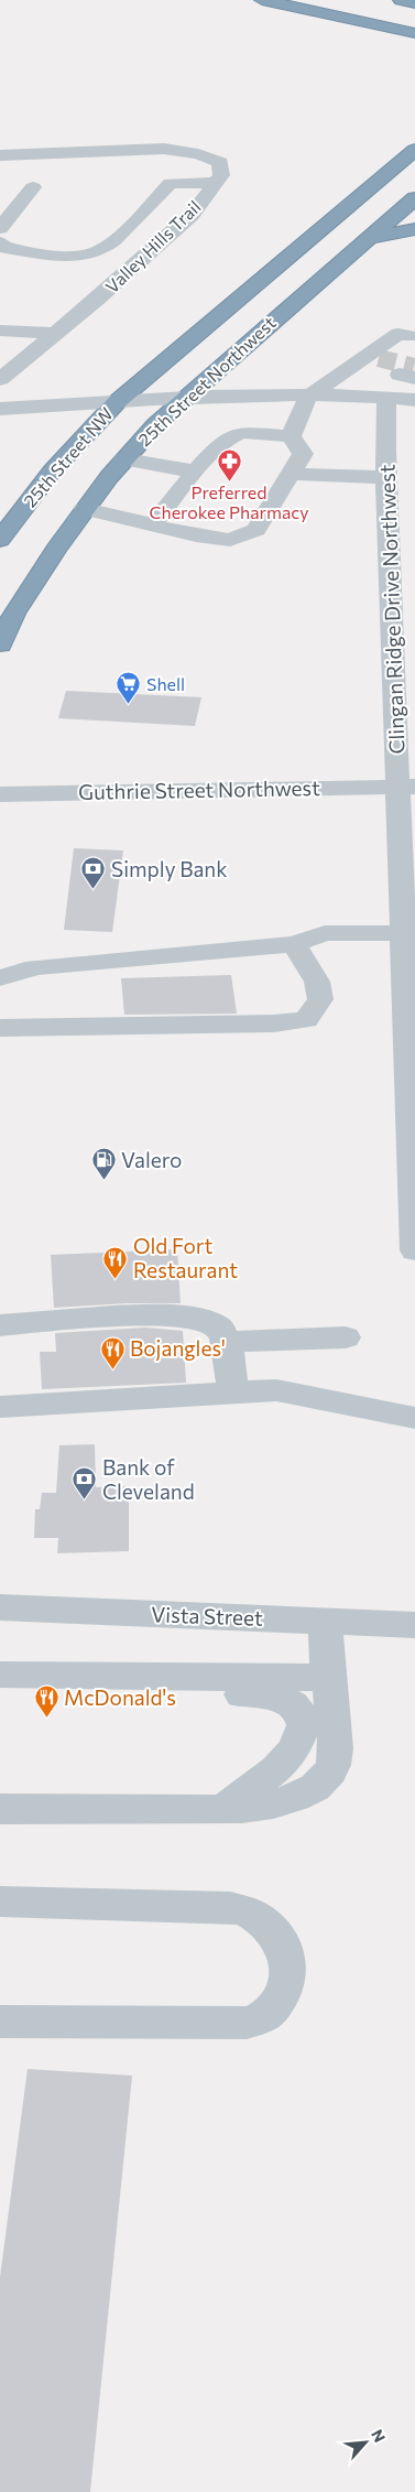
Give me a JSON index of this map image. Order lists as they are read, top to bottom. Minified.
{"streets":{"highway":["25th Street Northwest","25th Street NW"],"street":["Valley Hills Trail","Clingan Ridge Drive Northwest","Guthrie Street Northwest","Vista Street"]},"crossings":[["25th Street Northwest","25th Street NW"],["Clingan Ridge Drive Northwest","Guthrie Street Northwest"]],"places":{"pharmacy":["Preferred Cherokee Pharmacy"],"supermarket":["Shell"],"bank":["Simply Bank","Bank of Cleveland"],"fuel station":["Valero"],"restaurant":["Old Fort Restaurant","Bojangles'","McDonald's"]},"north":"top right"}
